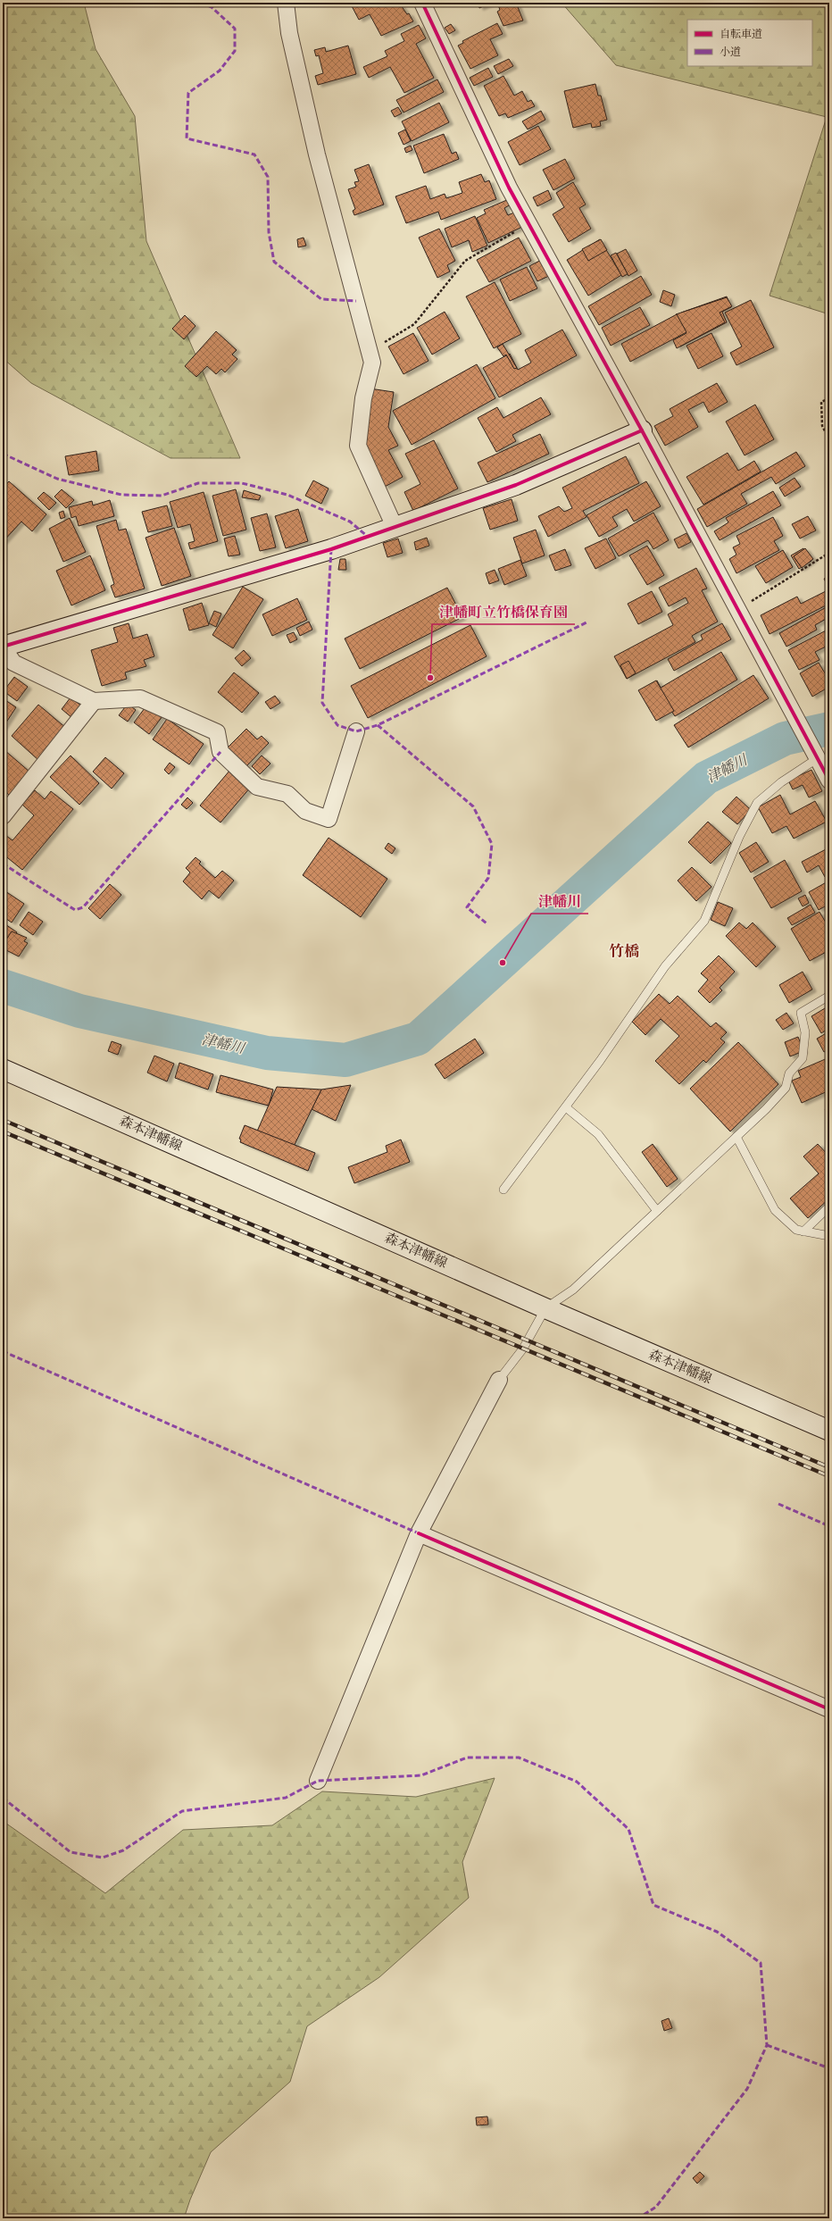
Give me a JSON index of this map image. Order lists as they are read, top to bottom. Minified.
{"streets":{"main road":["森本津幡線"]},"districts":["竹橋"],"water":["津幡川"],"places":["津幡町立竹橋保育園","津幡川"],"legend":["自転車道","小道"]}
